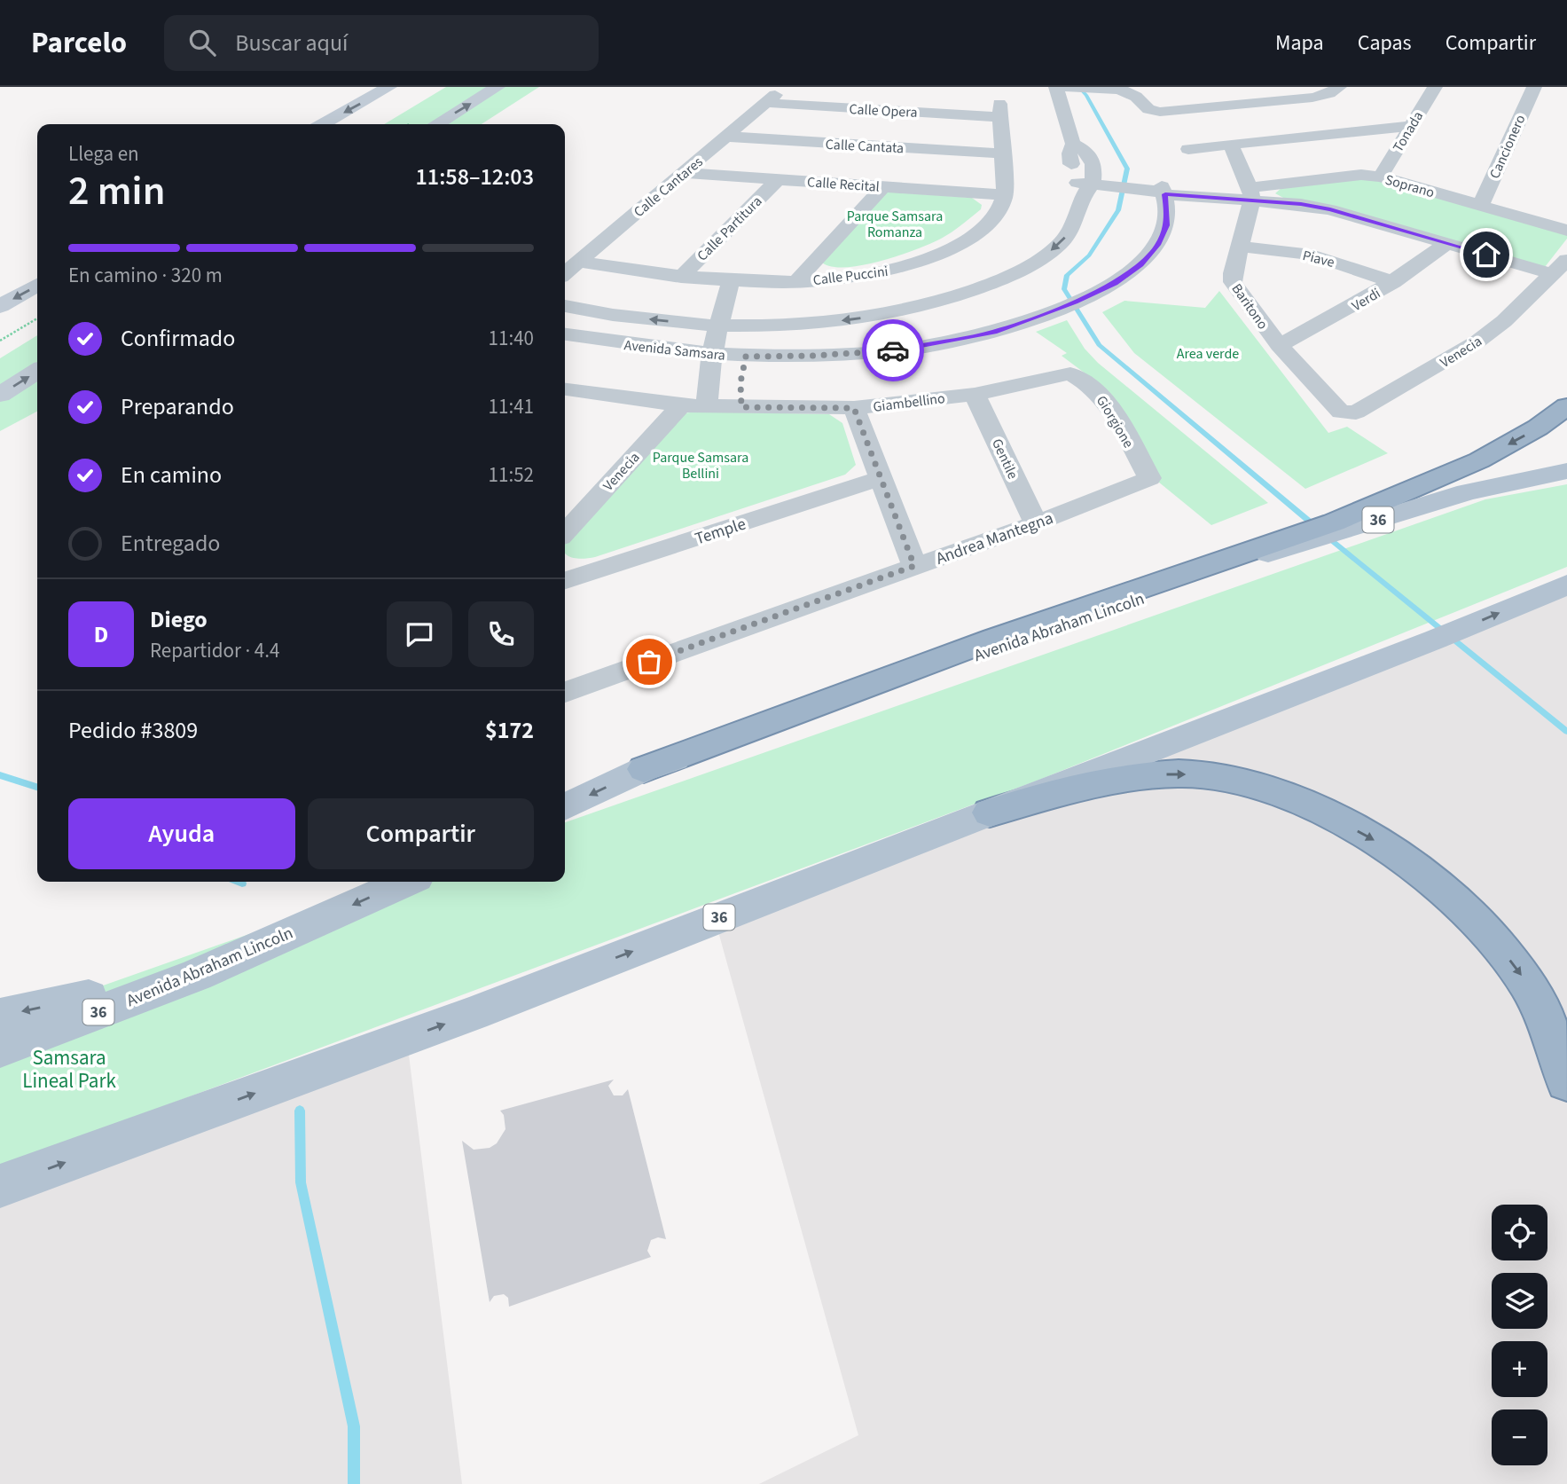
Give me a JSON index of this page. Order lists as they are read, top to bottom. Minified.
{"streets":{"main road":["36","Avenida Abraham Lincoln"],"street":["Calle Opera","Tonada","Calle Cantata","Cancionero","Calle Recital","Soprano","Calle Cantares","Calle Partitura","Piave","Calle Puccini","Verdi","Baritono","Avenida Samsara","Venecia","Giambellino","Giorgione","Gentile","Temple","Andrea Mantegna"]},"crossings":[["Calle Opera","Calle Cantata"],["Calle Opera","Calle Cantares"],["Tonada","Soprano"],["Calle Cantata","Calle Cantares"],["Cancionero","Soprano"],["Calle Recital","Calle Cantares"],["Calle Recital","Calle Partitura"],["Calle Recital","Calle Puccini"],["Soprano","Baritono"],["Calle Cantares","Calle Puccini"],["Calle Partitura","Calle Puccini"],["Piave","Verdi"],["Piave","Baritono"],["Verdi","Baritono"],["Baritono","Venecia"],["Venecia","Giambellino"],["Giambellino","Giorgione"],["Giambellino","Gentile"],["Giorgione","Andrea Mantegna"],["Gentile","Andrea Mantegna"]],"one_way":["Avenida Samsara"],"parks":["Parque Samsara Romanza","Area verde","Parque Samsara Bellini","Samsara Lineal Park"],"page":{"header":"Parcelo","search":"Buscar aquí","nav":["Mapa","Capas","Compartir"],"heading":["2 min","Llega en","11:58–12:03"],"panel":["Diego","Repartidor · 4.4","Pedido #3809","$172"],"bar":"En camino · 320 m","list":[["Confirmado","11:40"],["Preparando","11:41"],["En camino","11:52"],"Entregado"],"round":"D","buttons":["Ayuda","Compartir"],"map_buttons":["+","−"]}}
